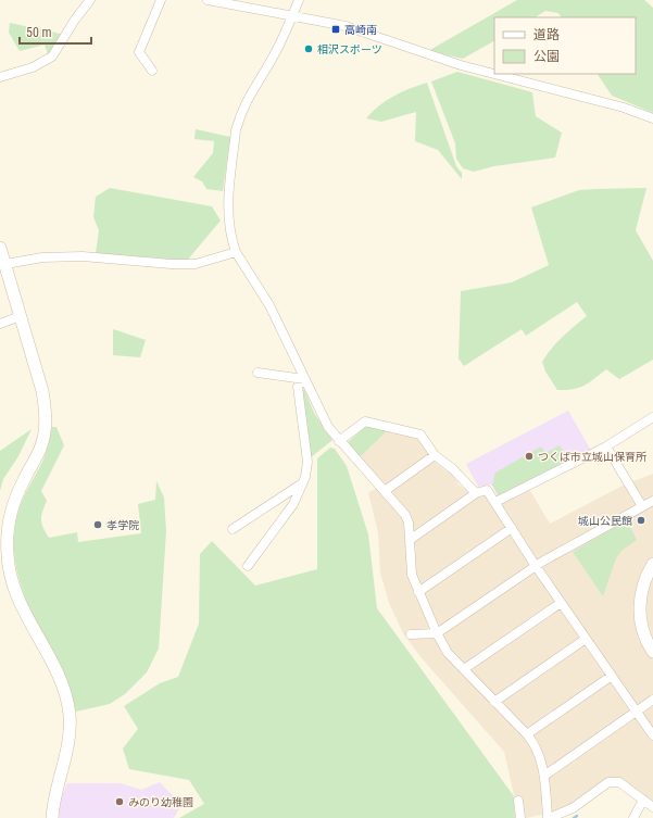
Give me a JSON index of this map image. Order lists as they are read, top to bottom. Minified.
{"places":{"transit":["高崎南"],"other":["相沢スポーツ","つくば市立城山保育所","城山公民館","孝学院","みのり幼稚園"]},"legend":["道路","公園"],"scale_bar":"50 m"}
